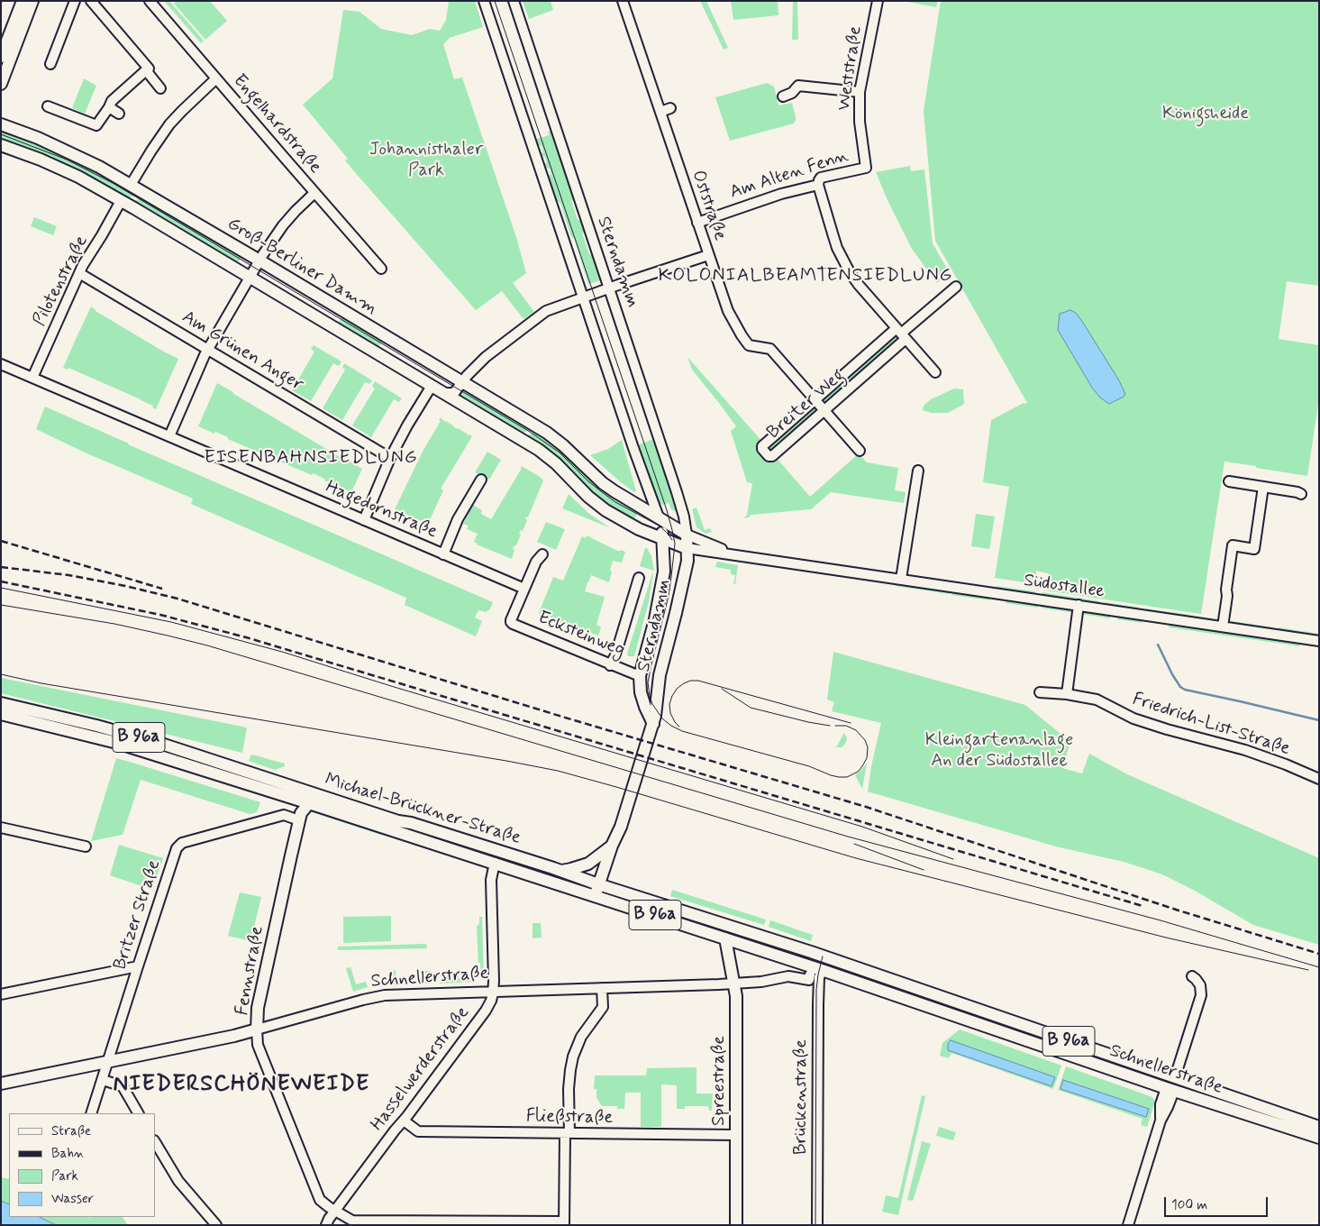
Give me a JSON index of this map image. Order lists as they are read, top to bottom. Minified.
{"streets":{"main road":["Sterndamm","Groß-Berliner Damm","B 96a","Michael-Brückner-Straße","Fennstraße","Schnellerstraße","Spreestraße"],"street":["Weststraße","Engelhardstraße","Am Alten Fenn","Oststraße","Pilotenstraße","Am Grünen Anger","Breiter Weg","Hagedornstraße","Südostallee","Ecksteinweg","Friedrich-List-Straße","Britzer Straße","Hasselwerderstraße","Brückenstraße","Fließstraße"]},"crossings":[["Weststraße","Am Alten Fenn"],["Am Alten Fenn","Oststraße"],["Oststraße","Breiter Weg"],["Sterndamm","Groß-Berliner Damm"],["Sterndamm","Südostallee"],["Sterndamm","Ecksteinweg"],["Sterndamm","Michael-Brückner-Straße"],["Groß-Berliner Damm","Pilotenstraße"],["Pilotenstraße","Am Grünen Anger"],["Pilotenstraße","Hagedornstraße"],["Hagedornstraße","Ecksteinweg"],["Michael-Brückner-Straße","Fennstraße"],["Michael-Brückner-Straße","Schnellerstraße"],["Michael-Brückner-Straße","Hasselwerderstraße"],["Michael-Brückner-Straße","Spreestraße"],["Michael-Brückner-Straße","Brückenstraße"],["Britzer Straße","Fennstraße"],["Britzer Straße","Schnellerstraße"],["Fennstraße","Schnellerstraße"],["Fennstraße","Hasselwerderstraße"],["Schnellerstraße","Hasselwerderstraße"],["Schnellerstraße","Spreestraße"],["Schnellerstraße","Brückenstraße"],["Hasselwerderstraße","Fließstraße"],["Spreestraße","Fließstraße"]],"districts":["KOLONIALBEAMTENSIEDLUNG","EISENBAHNSIEDLUNG","NIEDERSCHÖNEWEIDE"],"parks":["Königsheide","Johannisthaler Park","Kleingartenanlage An der Südostallee"],"legend":["Straße","Bahn","Park","Wasser"],"scale_bar":"100 m"}
